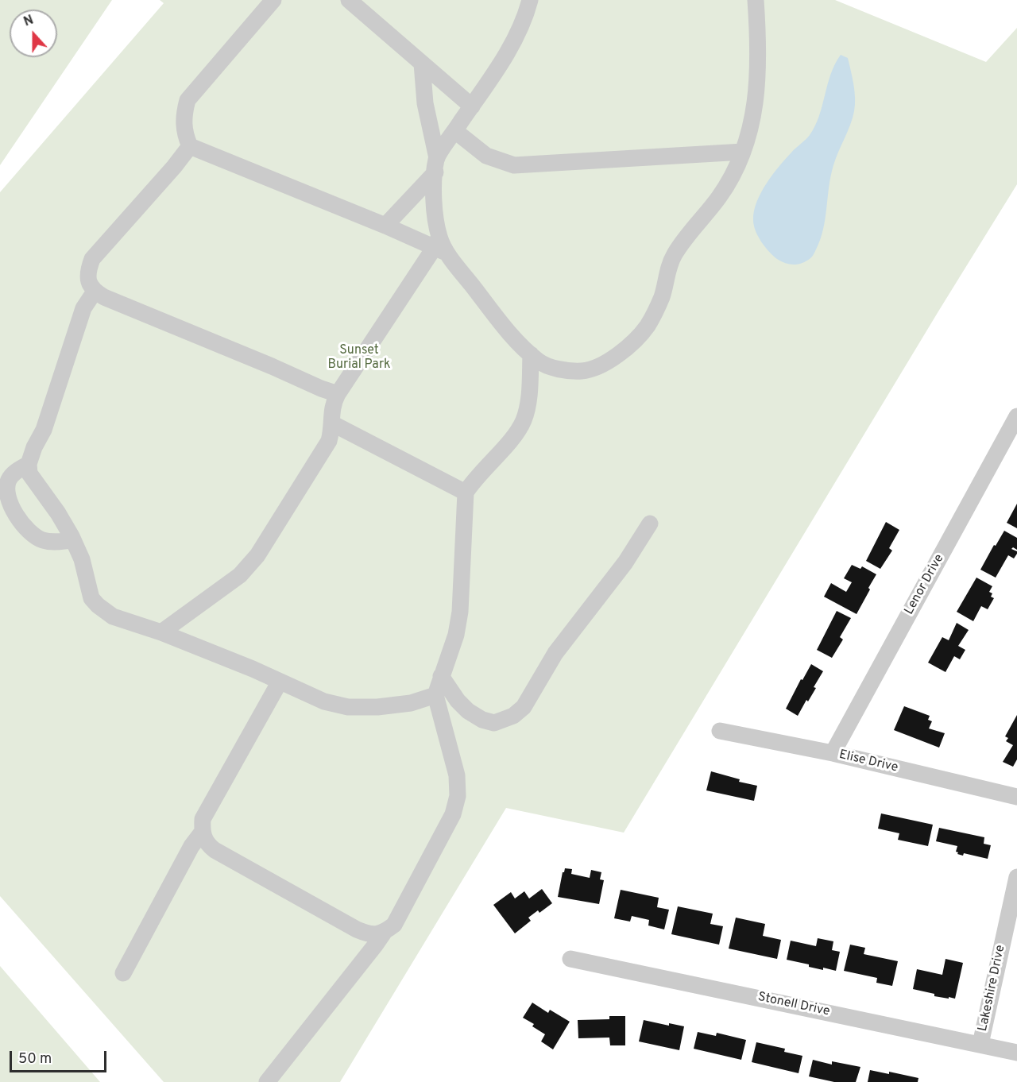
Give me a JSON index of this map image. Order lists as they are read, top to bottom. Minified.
{"streets":{"street":["Lenor Drive","Elise Drive","Lakeshire Drive","Stonell Drive"]},"crossings":[["Lenor Drive","Elise Drive"],["Lakeshire Drive","Stonell Drive"]],"parks":["Sunset Burial Park"],"scale_bar":"50 m","north":"top"}
